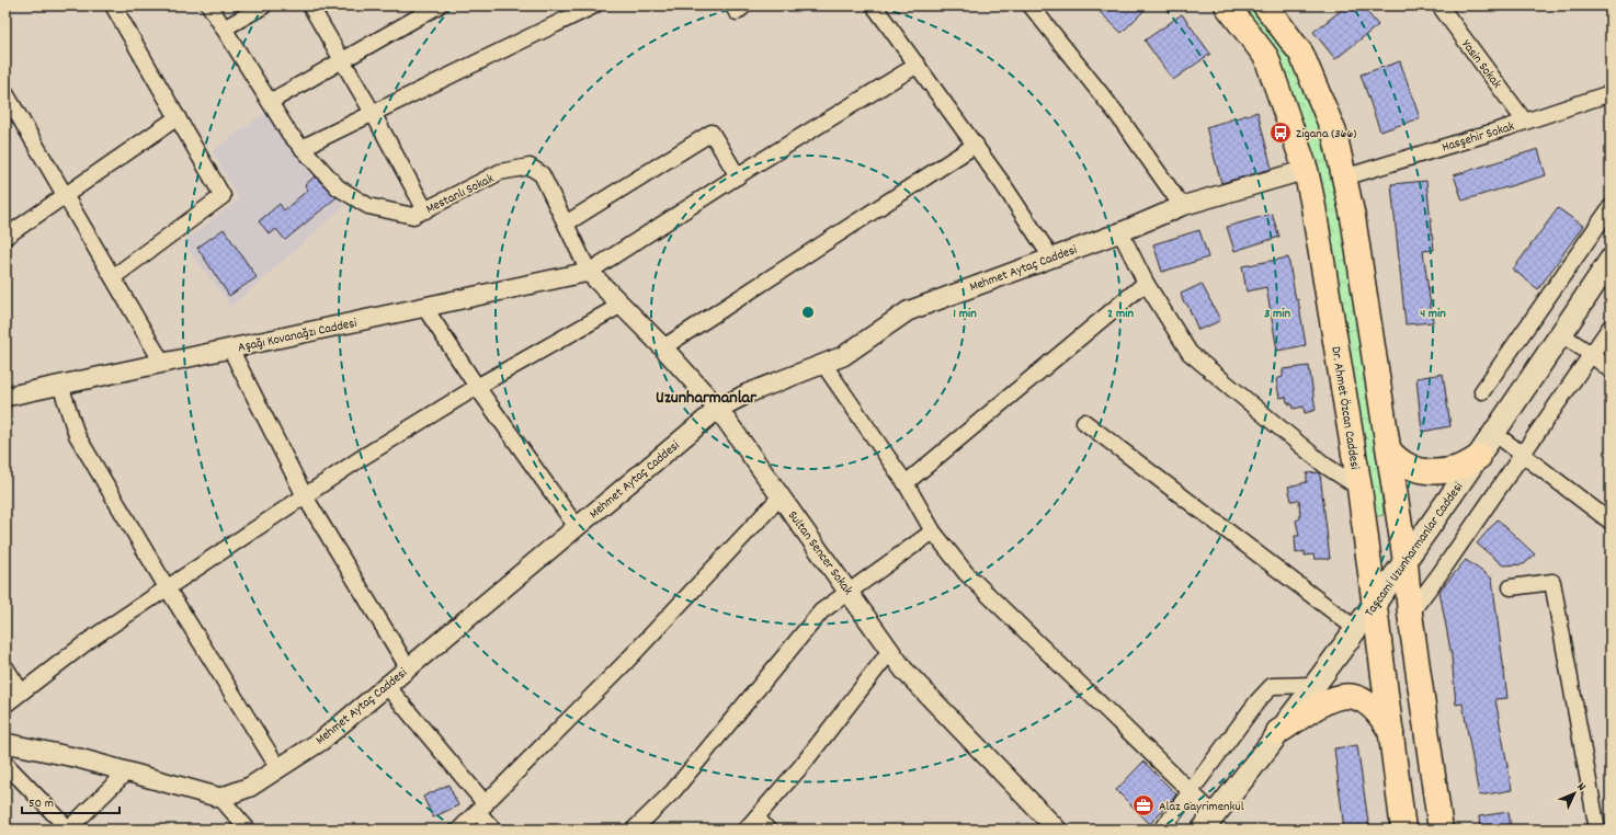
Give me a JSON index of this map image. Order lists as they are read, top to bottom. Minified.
{"streets":{"main road":["Dr. Ahmet Özcan Caddesi","Taşcami Uzunharmanlar Caddesi"],"street":["Yasin Sokak","Hasşehir Sokak","Mestanlı Sokak","Mehmet Aytaç Caddesi","Aşağı Kovanağzı Caddesi","Sultan Sencer Sokak"]},"crossings":[["Yasin Sokak","Hasşehir Sokak"],["Mestanlı Sokak","Aşağı Kovanağzı Caddesi"],["Mestanlı Sokak","Sultan Sencer Sokak"],["Mehmet Aytaç Caddesi","Dr. Ahmet Özcan Caddesi"],["Mehmet Aytaç Caddesi","Sultan Sencer Sokak"],["Aşağı Kovanağzı Caddesi","Sultan Sencer Sokak"],["Dr. Ahmet Özcan Caddesi","Taşcami Uzunharmanlar Caddesi"]],"districts":["Uzunharmanlar"],"places":{"bus stop":["Zigana (366)"],"office":["Alaz Gayrimenkul"]},"scale_bar":"50 m","north":"top right","rings":["1 min","2 min","3 min","4 min"]}
